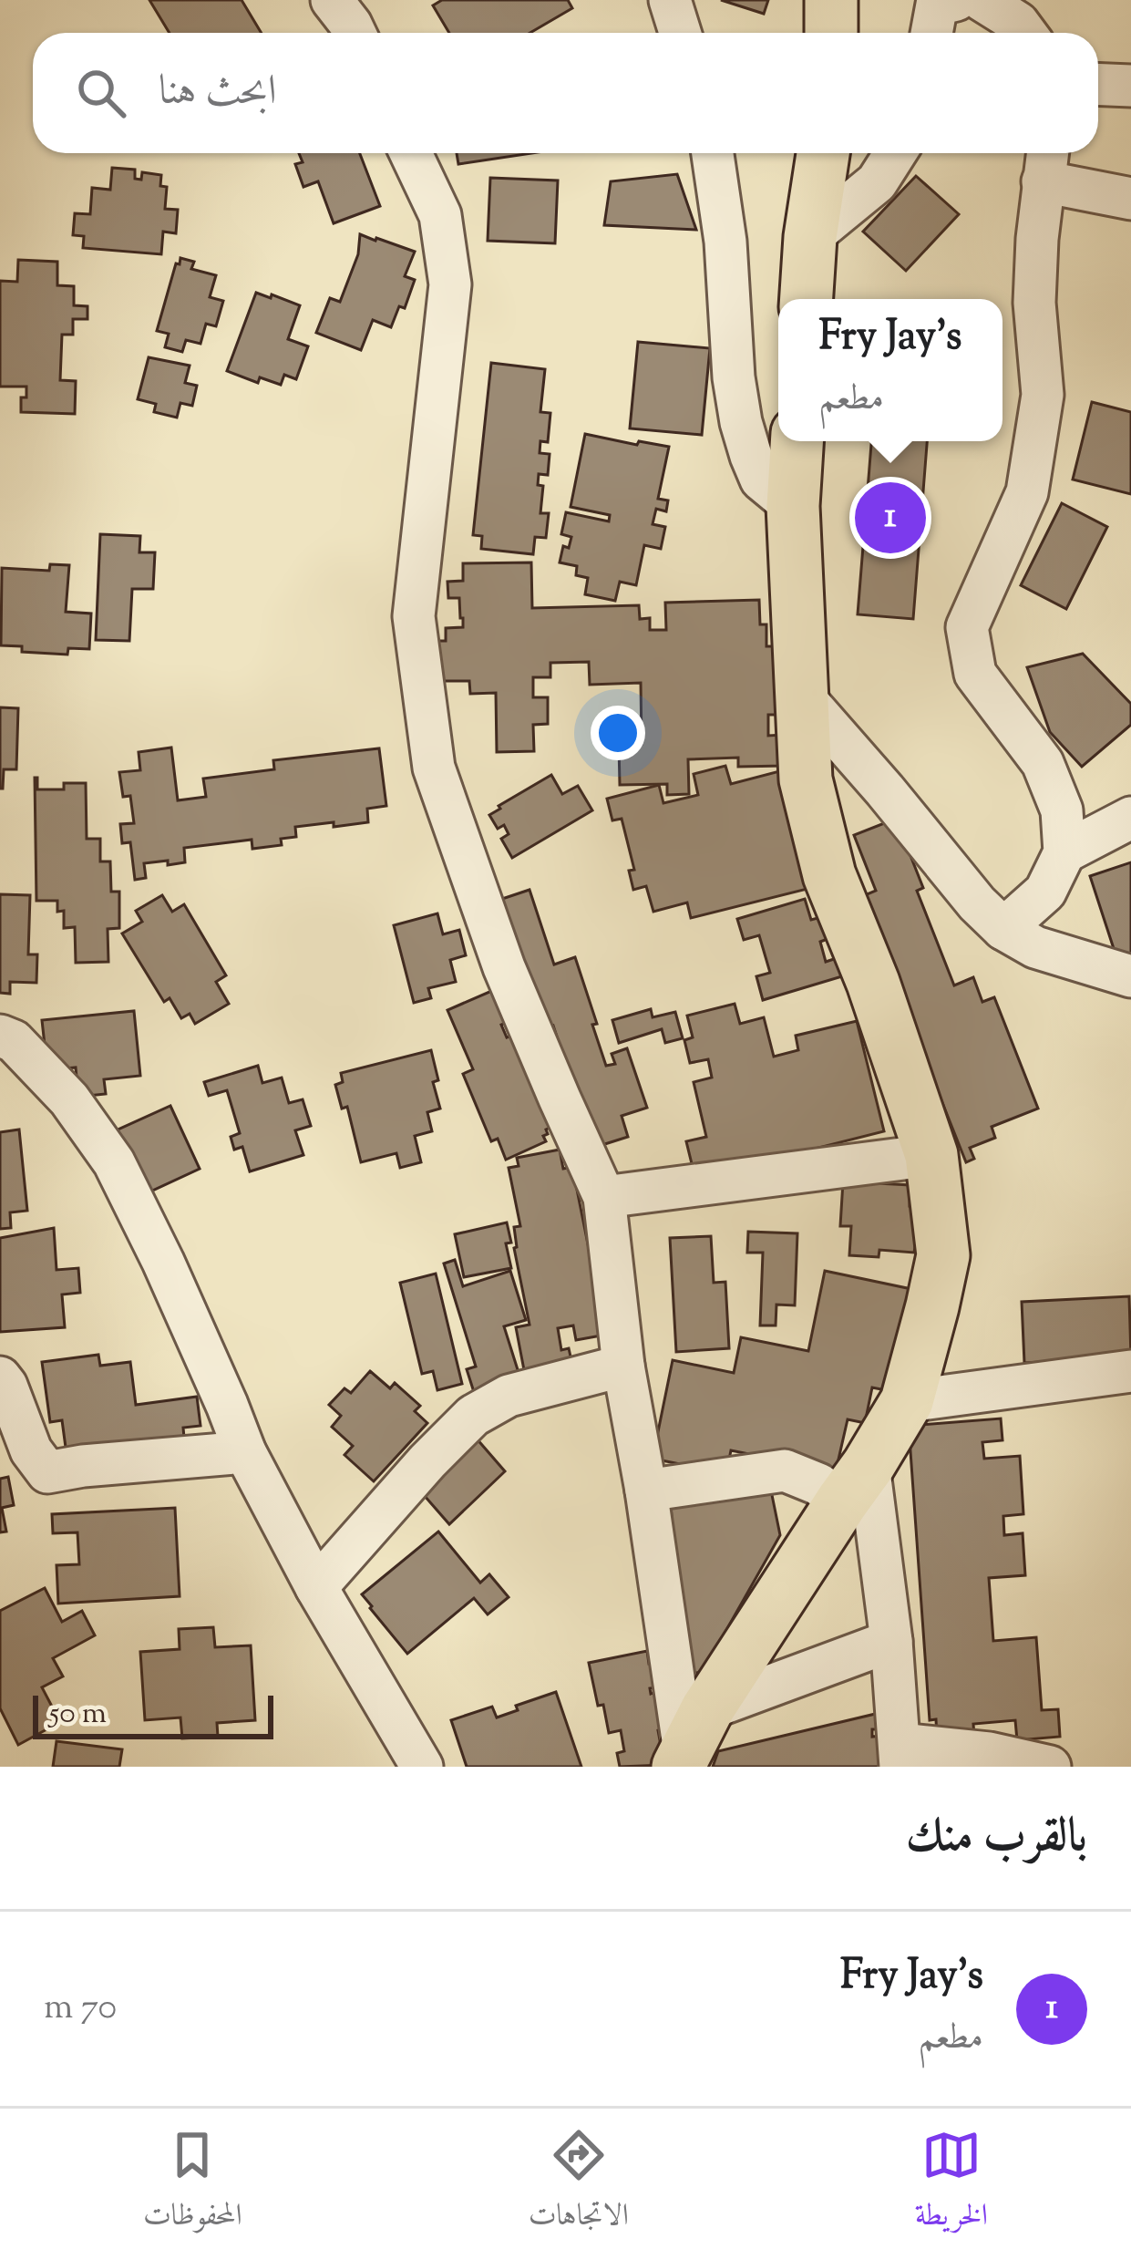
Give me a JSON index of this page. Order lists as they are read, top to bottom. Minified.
{"scale_bar":"50 m","page":{"search":"ابحث هنا","popup":["Fry Jay's","مطعم"],"pins":"1","scale":"50 m","heading":"بالقرب منك","list":[{"mark":"1","name":"Fry Jay's","note":"مطعم","value":"70 m"}],"nav":["الخريطة","الاتجاهات","المحفوظات"]}}
